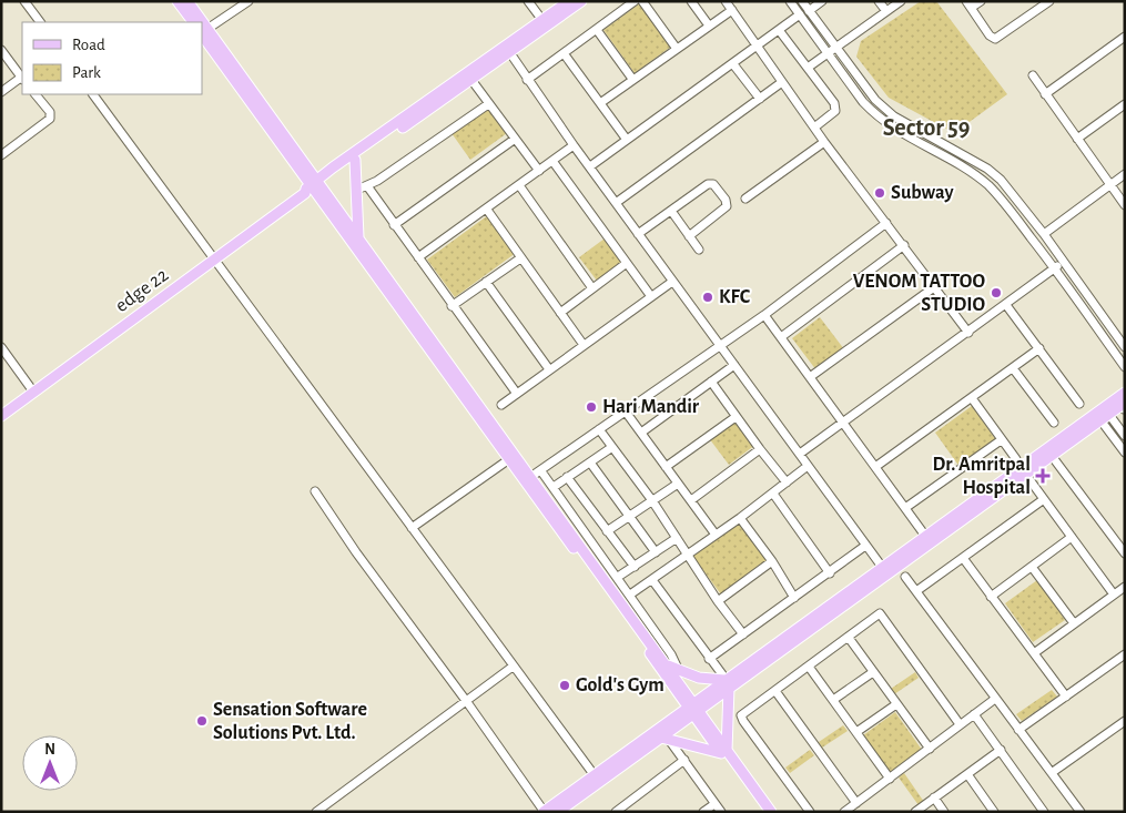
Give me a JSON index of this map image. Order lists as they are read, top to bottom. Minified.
{"streets":{"main road":["edge 22"]},"districts":["Sector 59"],"places":{"other":["Subway","VENOM TATTOO STUDIO","KFC","Hari Mandir","Gold's Gym","Sensation Software Solutions Pvt. Ltd."],"health":["Dr. Amritpal Hospital"]},"legend":["Road","Park"],"north":"top"}
